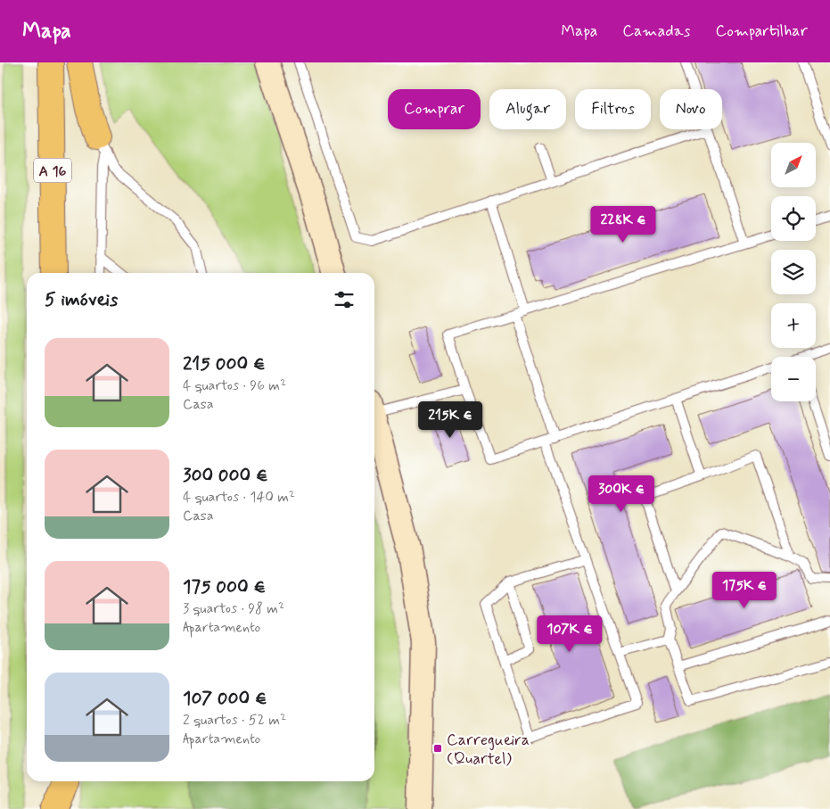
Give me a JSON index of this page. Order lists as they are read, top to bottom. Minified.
{"streets":{"highway":["A 16"]},"places":{"transit":["Carregueira (Quartel)"]},"north":"top right","page":{"header":"Mapa","nav":["Mapa","Camadas","Compartilhar"],"chip":["Comprar","Alugar","Filtros","Novo"],"map_buttons":["+","−"],"price":["228K €","215K €","300K €","175K €","107K €"],"heading":"5 imóveis","list":[{"name":"215 000 €","note":"4 quartos · 96 m² · Casa"},{"name":"300 000 €","note":"4 quartos · 140 m² · Casa"},{"name":"175 000 €","note":"3 quartos · 98 m² · Apartamento"},{"name":"107 000 €","note":"2 quartos · 52 m² · Apartamento"}]}}
